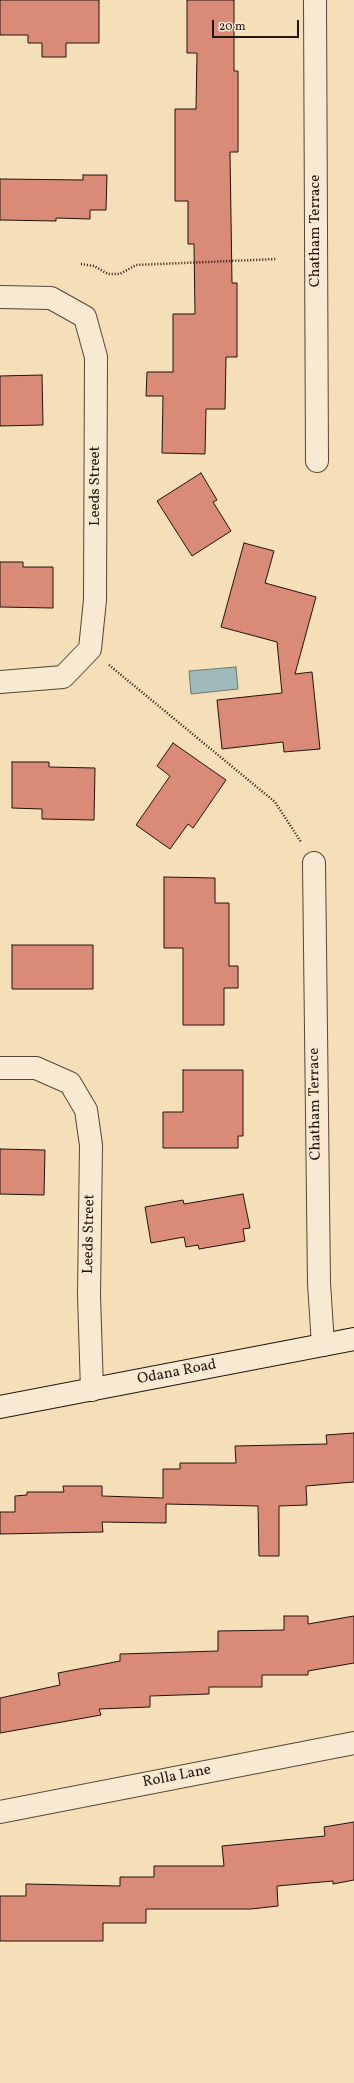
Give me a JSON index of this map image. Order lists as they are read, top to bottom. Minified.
{"streets":{"street":["Chatham Terrace","Leeds Street","Odana Road","Rolla Lane"]},"crossings":[["Chatham Terrace","Odana Road"],["Leeds Street","Odana Road"]],"scale_bar":"20 m"}
